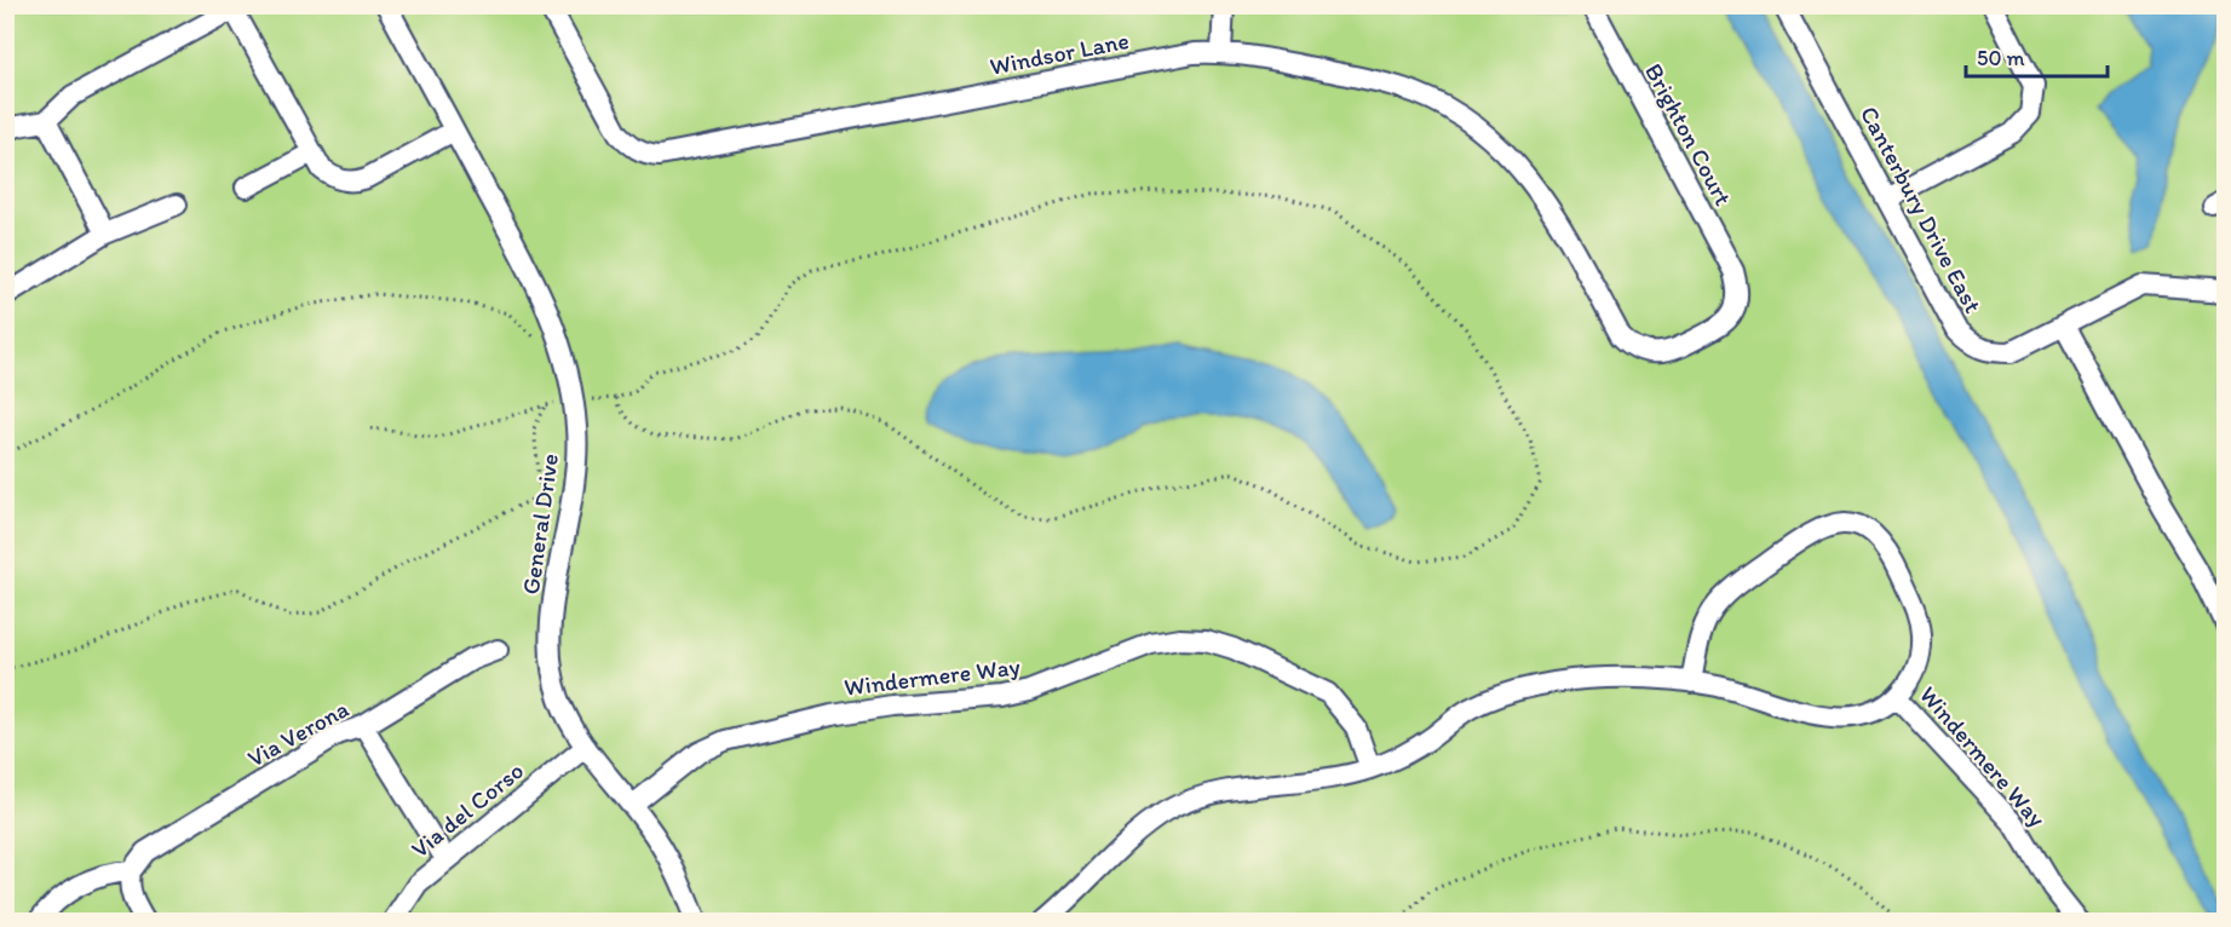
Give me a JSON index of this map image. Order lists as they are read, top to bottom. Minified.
{"streets":{"street":["Windsor Lane","Brighton Court","Canterbury Drive East","General Drive","Windermere Way","Via Verona","Via del Corso"]},"crossings":[["Windsor Lane","Brighton Court"],["General Drive","Windermere Way"],["General Drive","Via del Corso"]],"scale_bar":"50 m"}
